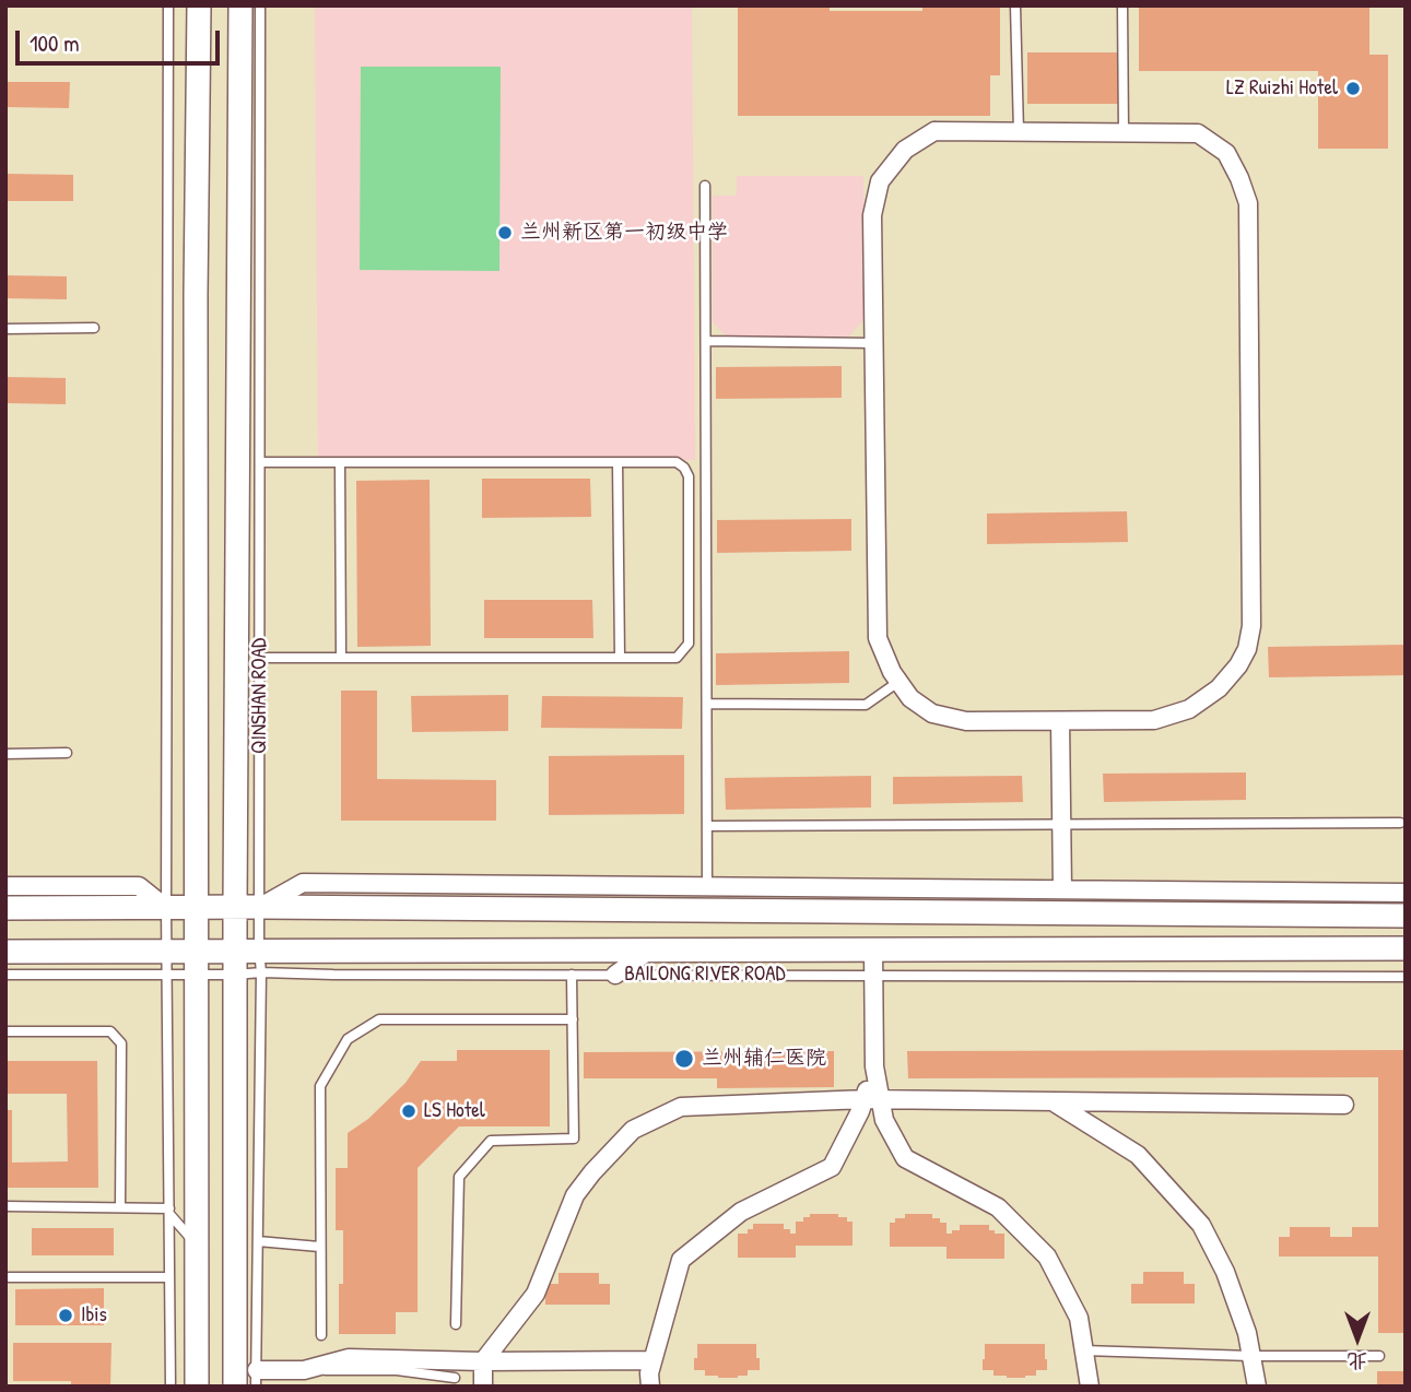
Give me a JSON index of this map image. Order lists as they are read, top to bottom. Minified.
{"streets":{"main road":["QINSHAN ROAD","BAILONG RIVER ROAD"]},"crossings":[["QINSHAN ROAD","BAILONG RIVER ROAD"]],"places":["LZ Ruizhi Hotel","兰州新区第一初级中学","兰州辅仁医院","LS Hotel","Ibis"],"scale_bar":"100 m","north":"bottom"}
